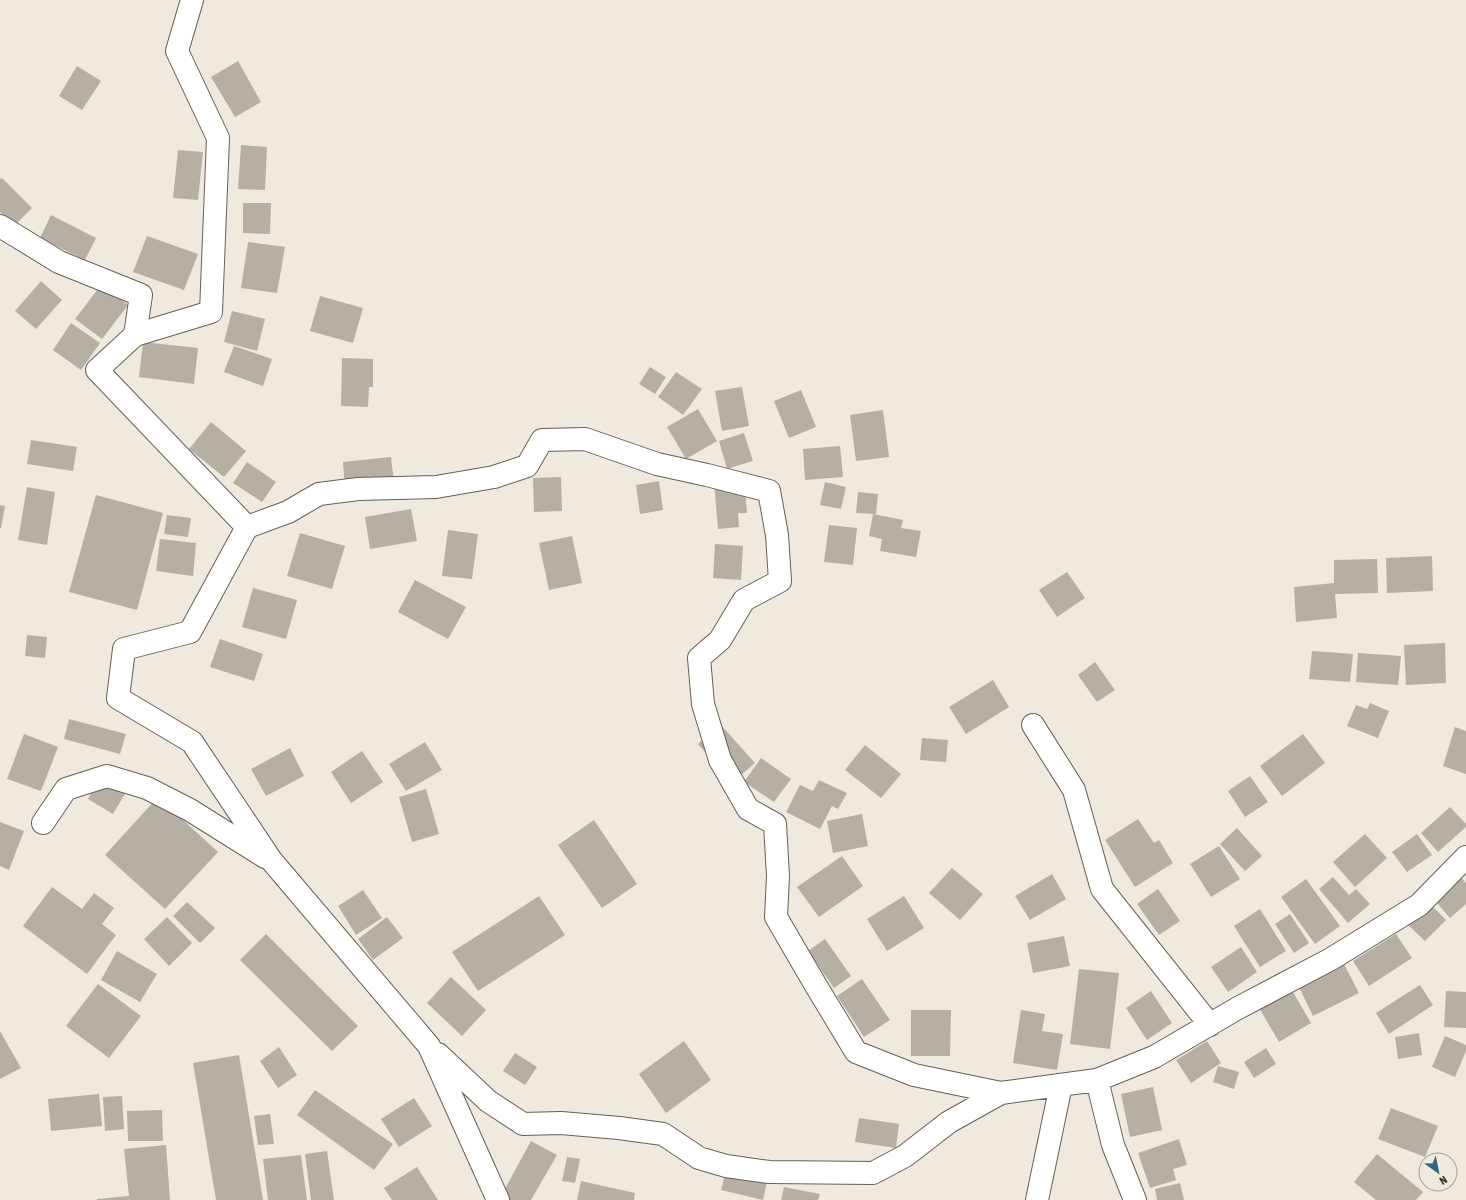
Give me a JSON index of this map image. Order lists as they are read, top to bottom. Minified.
{"north":"bottom right"}
